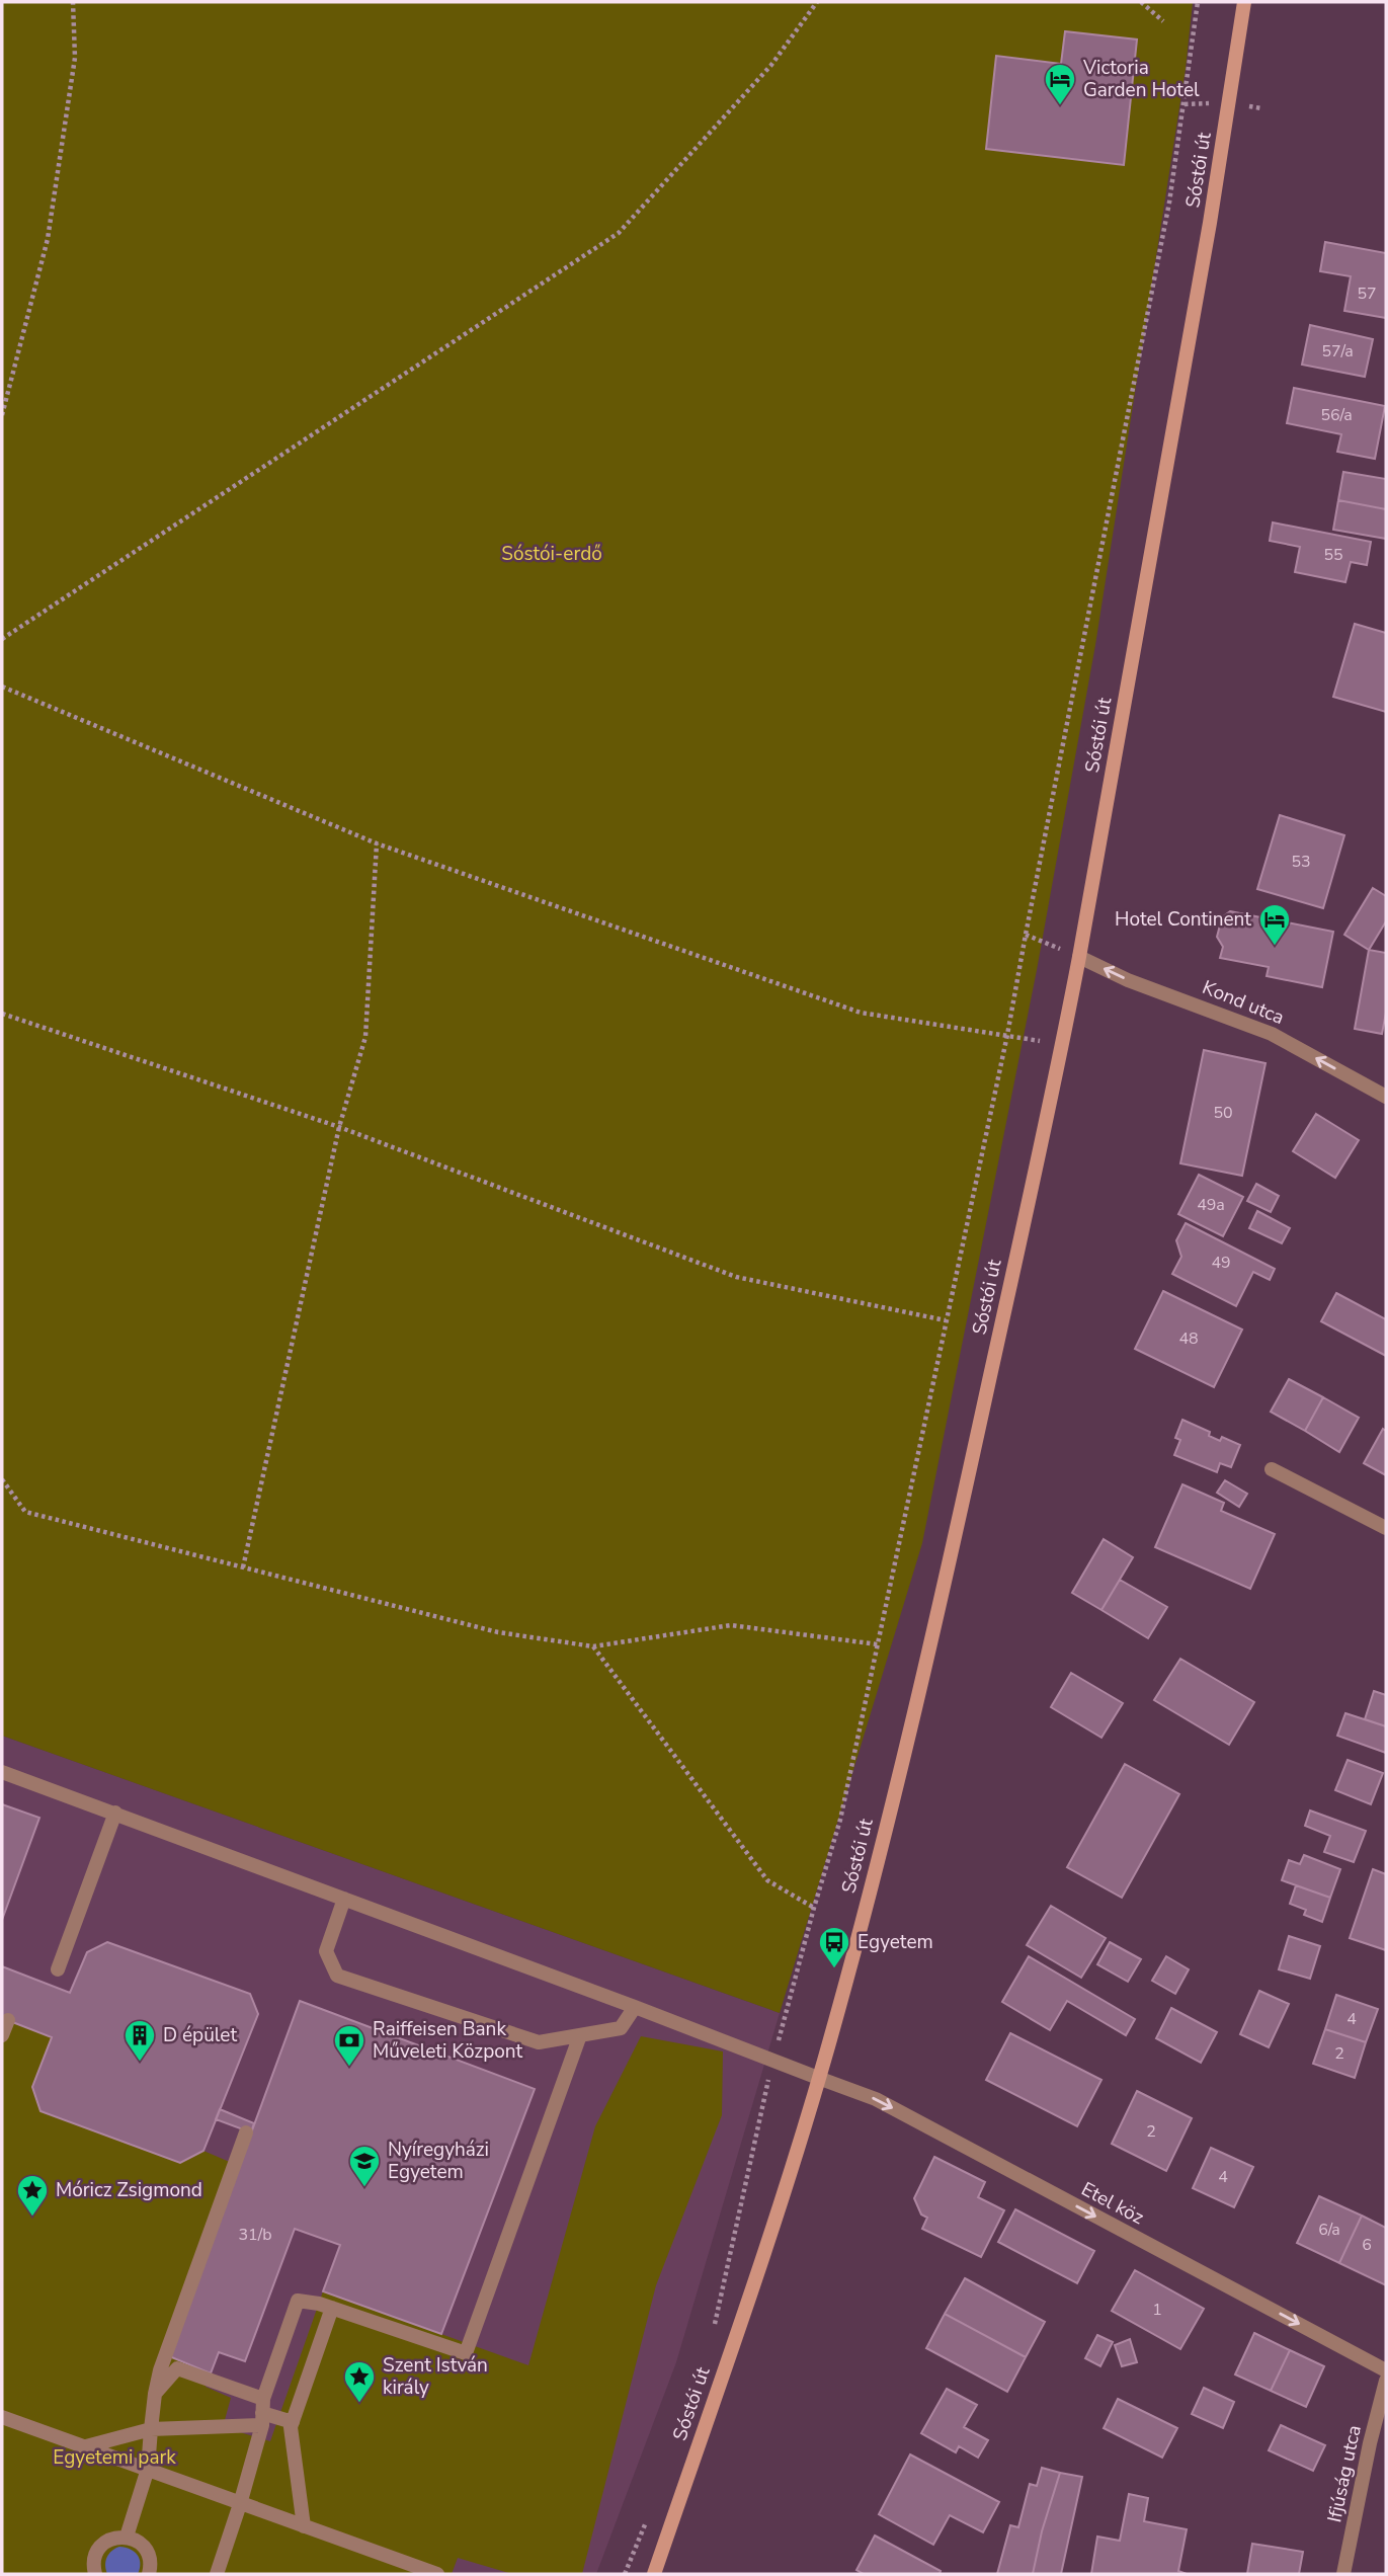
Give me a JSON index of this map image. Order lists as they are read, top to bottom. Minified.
{"streets":{"main road":["Sóstói út"],"street":["Kond utca","Etel köz","Ifjúság utca"]},"crossings":[["Sóstói út","Kond utca"],["Sóstói út","Etel köz"]],"one_way":["Kond utca","Etel köz"],"parks":["Sóstói-erdő","Egyetemi park"],"places":{"hotel":["Victoria Garden Hotel","Hotel Continent"],"bus stop":["Egyetem"],"building":["D épület"],"bank":["Raiffeisen Bank Műveleti Központ"],"school or university":["Nyíregyházi Egyetem"],"place":["Móricz Zsigmond","Szent István király"]},"house_numbers":["57","57/a","56/a","55","53","50","49a","49","48","4","2","2","4","6/a","31/b","6","1"]}
